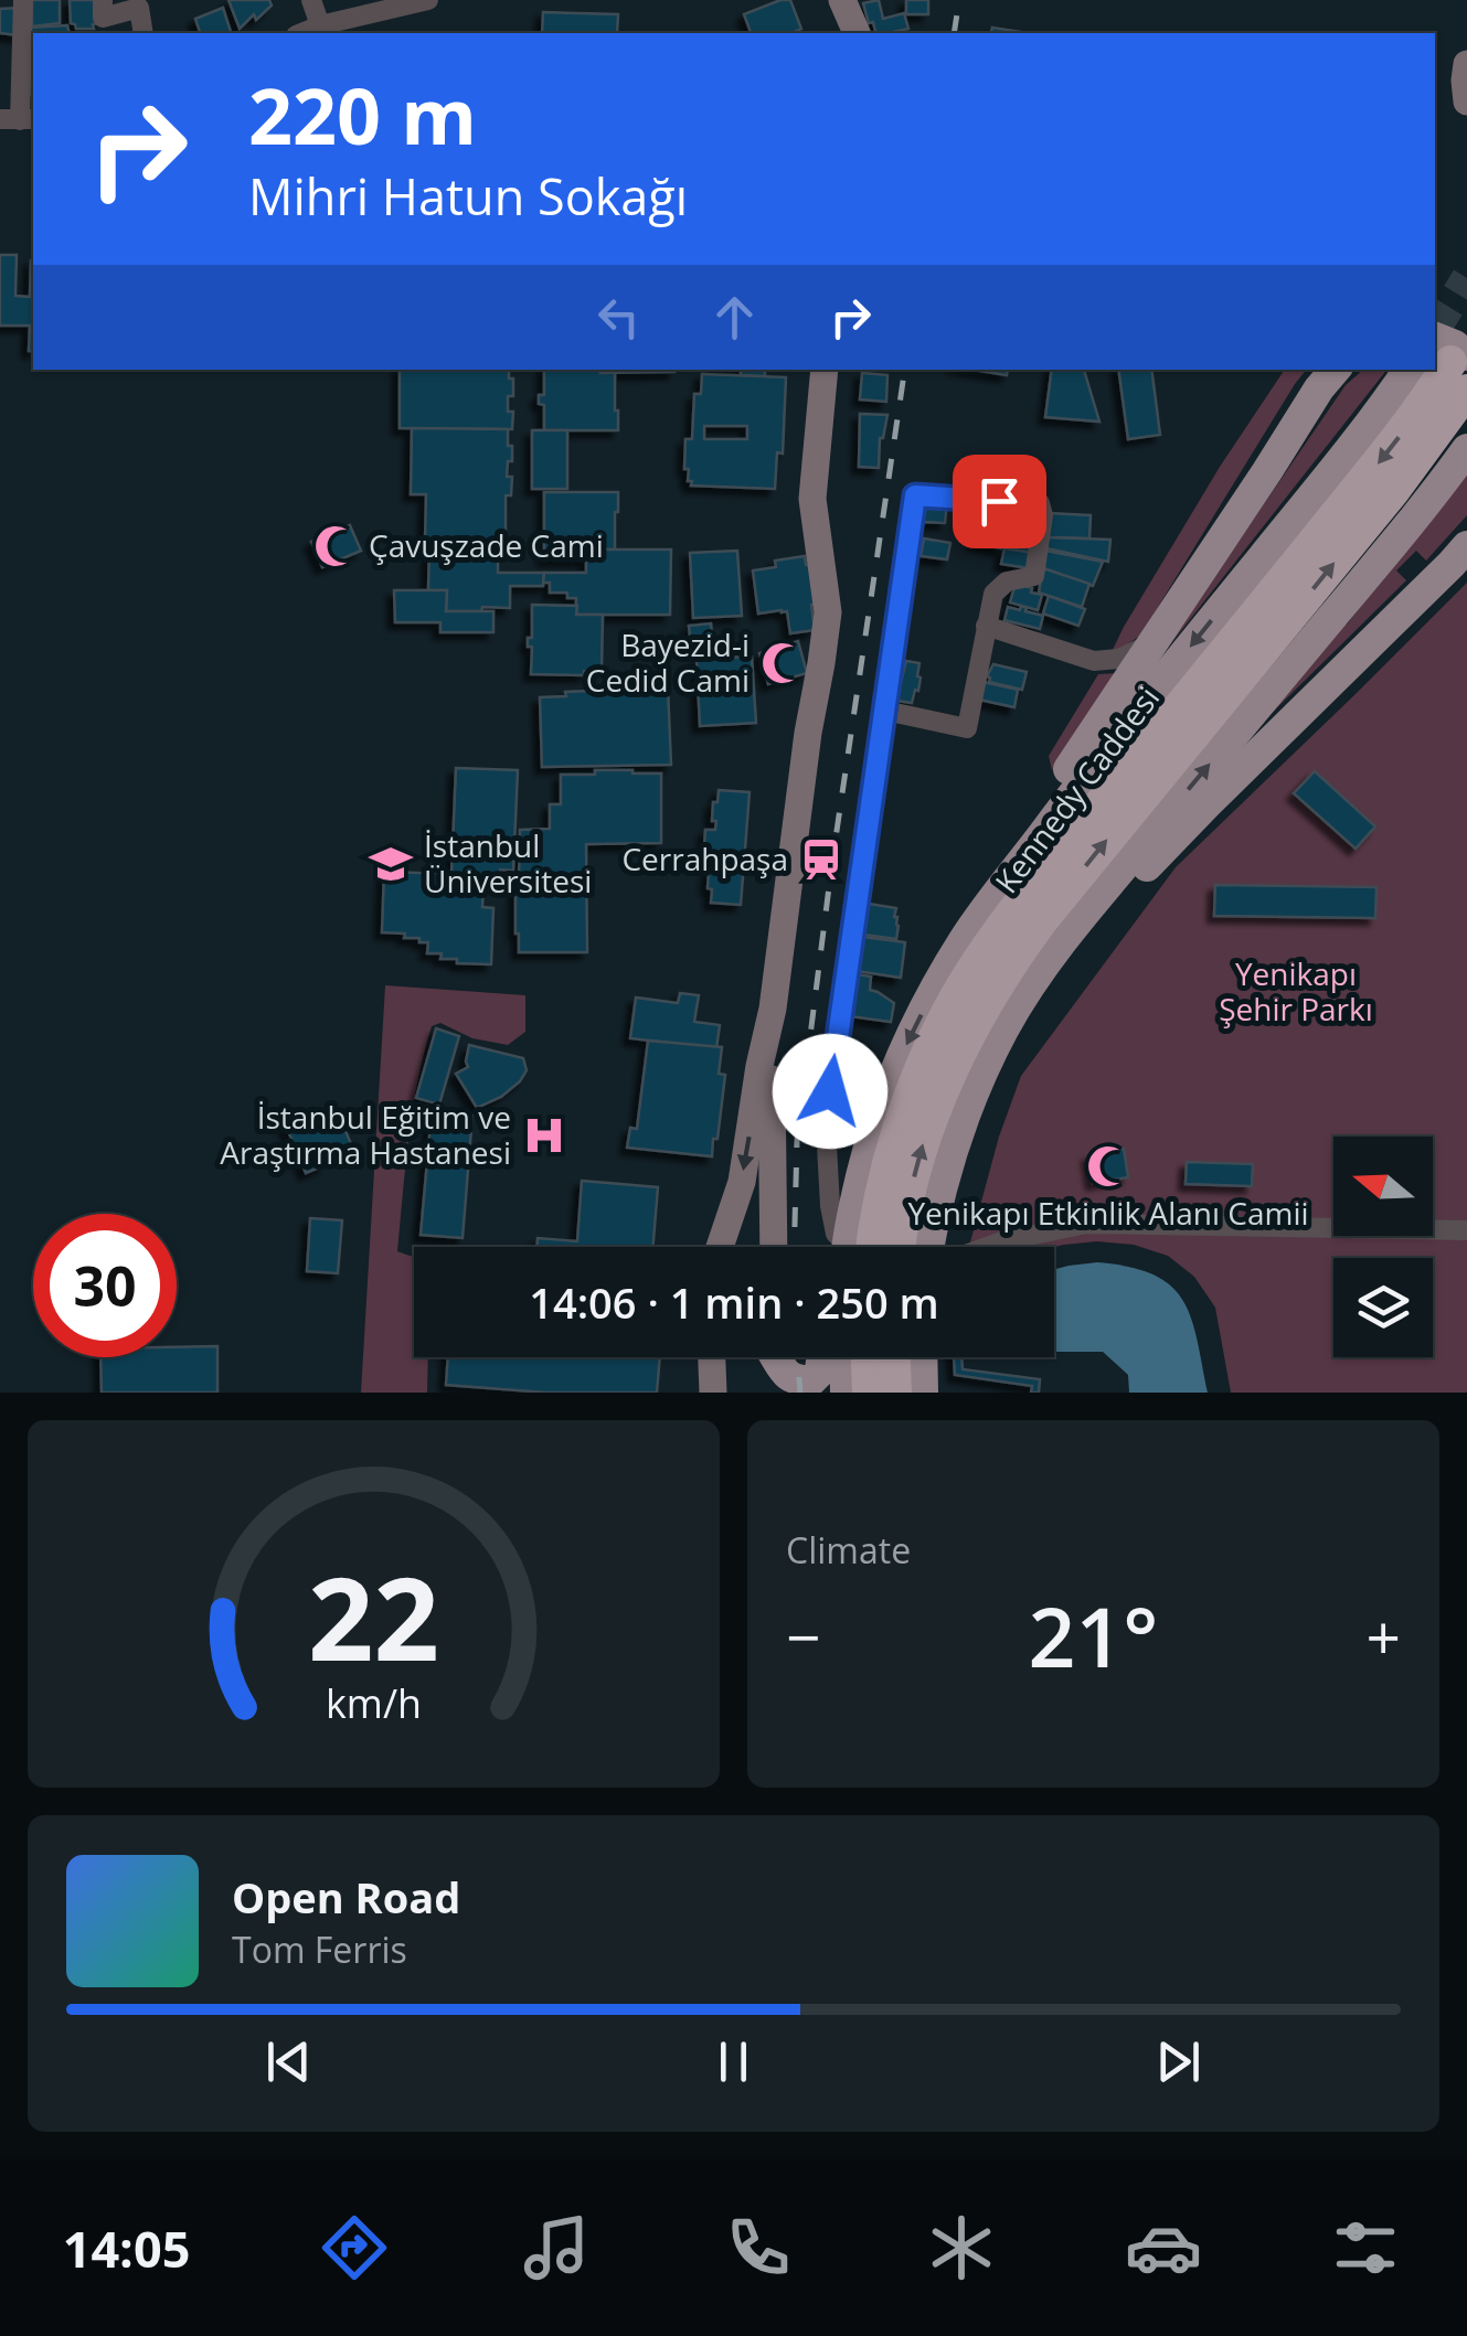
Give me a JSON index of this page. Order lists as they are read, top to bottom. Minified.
{"streets":{"main road":["Kennedy Caddesi"]},"parks":["Yenikapı Şehir Parkı"],"places":{"mosque":["Çavuşzade Cami","Bayezid-i Cedid Cami","Yenikapı Etkinlik Alanı Camii"],"station":["Cerrahpaşa"],"school or university":["İstanbul Üniversitesi"],"hospital":["İstanbul Eğitim ve Araştırma Hastanesi"]},"north":"left","page":{"turn":["220 m","Mihri Hatun Sokağı"],"limit":"30","trip":"14:06 · 1 min · 250 m","tile":"Climate","heat":["−","21°","+"],"song":["Open Road","Tom Ferris"],"tabs":"14:05","gauge":["22","km/h"]}}
